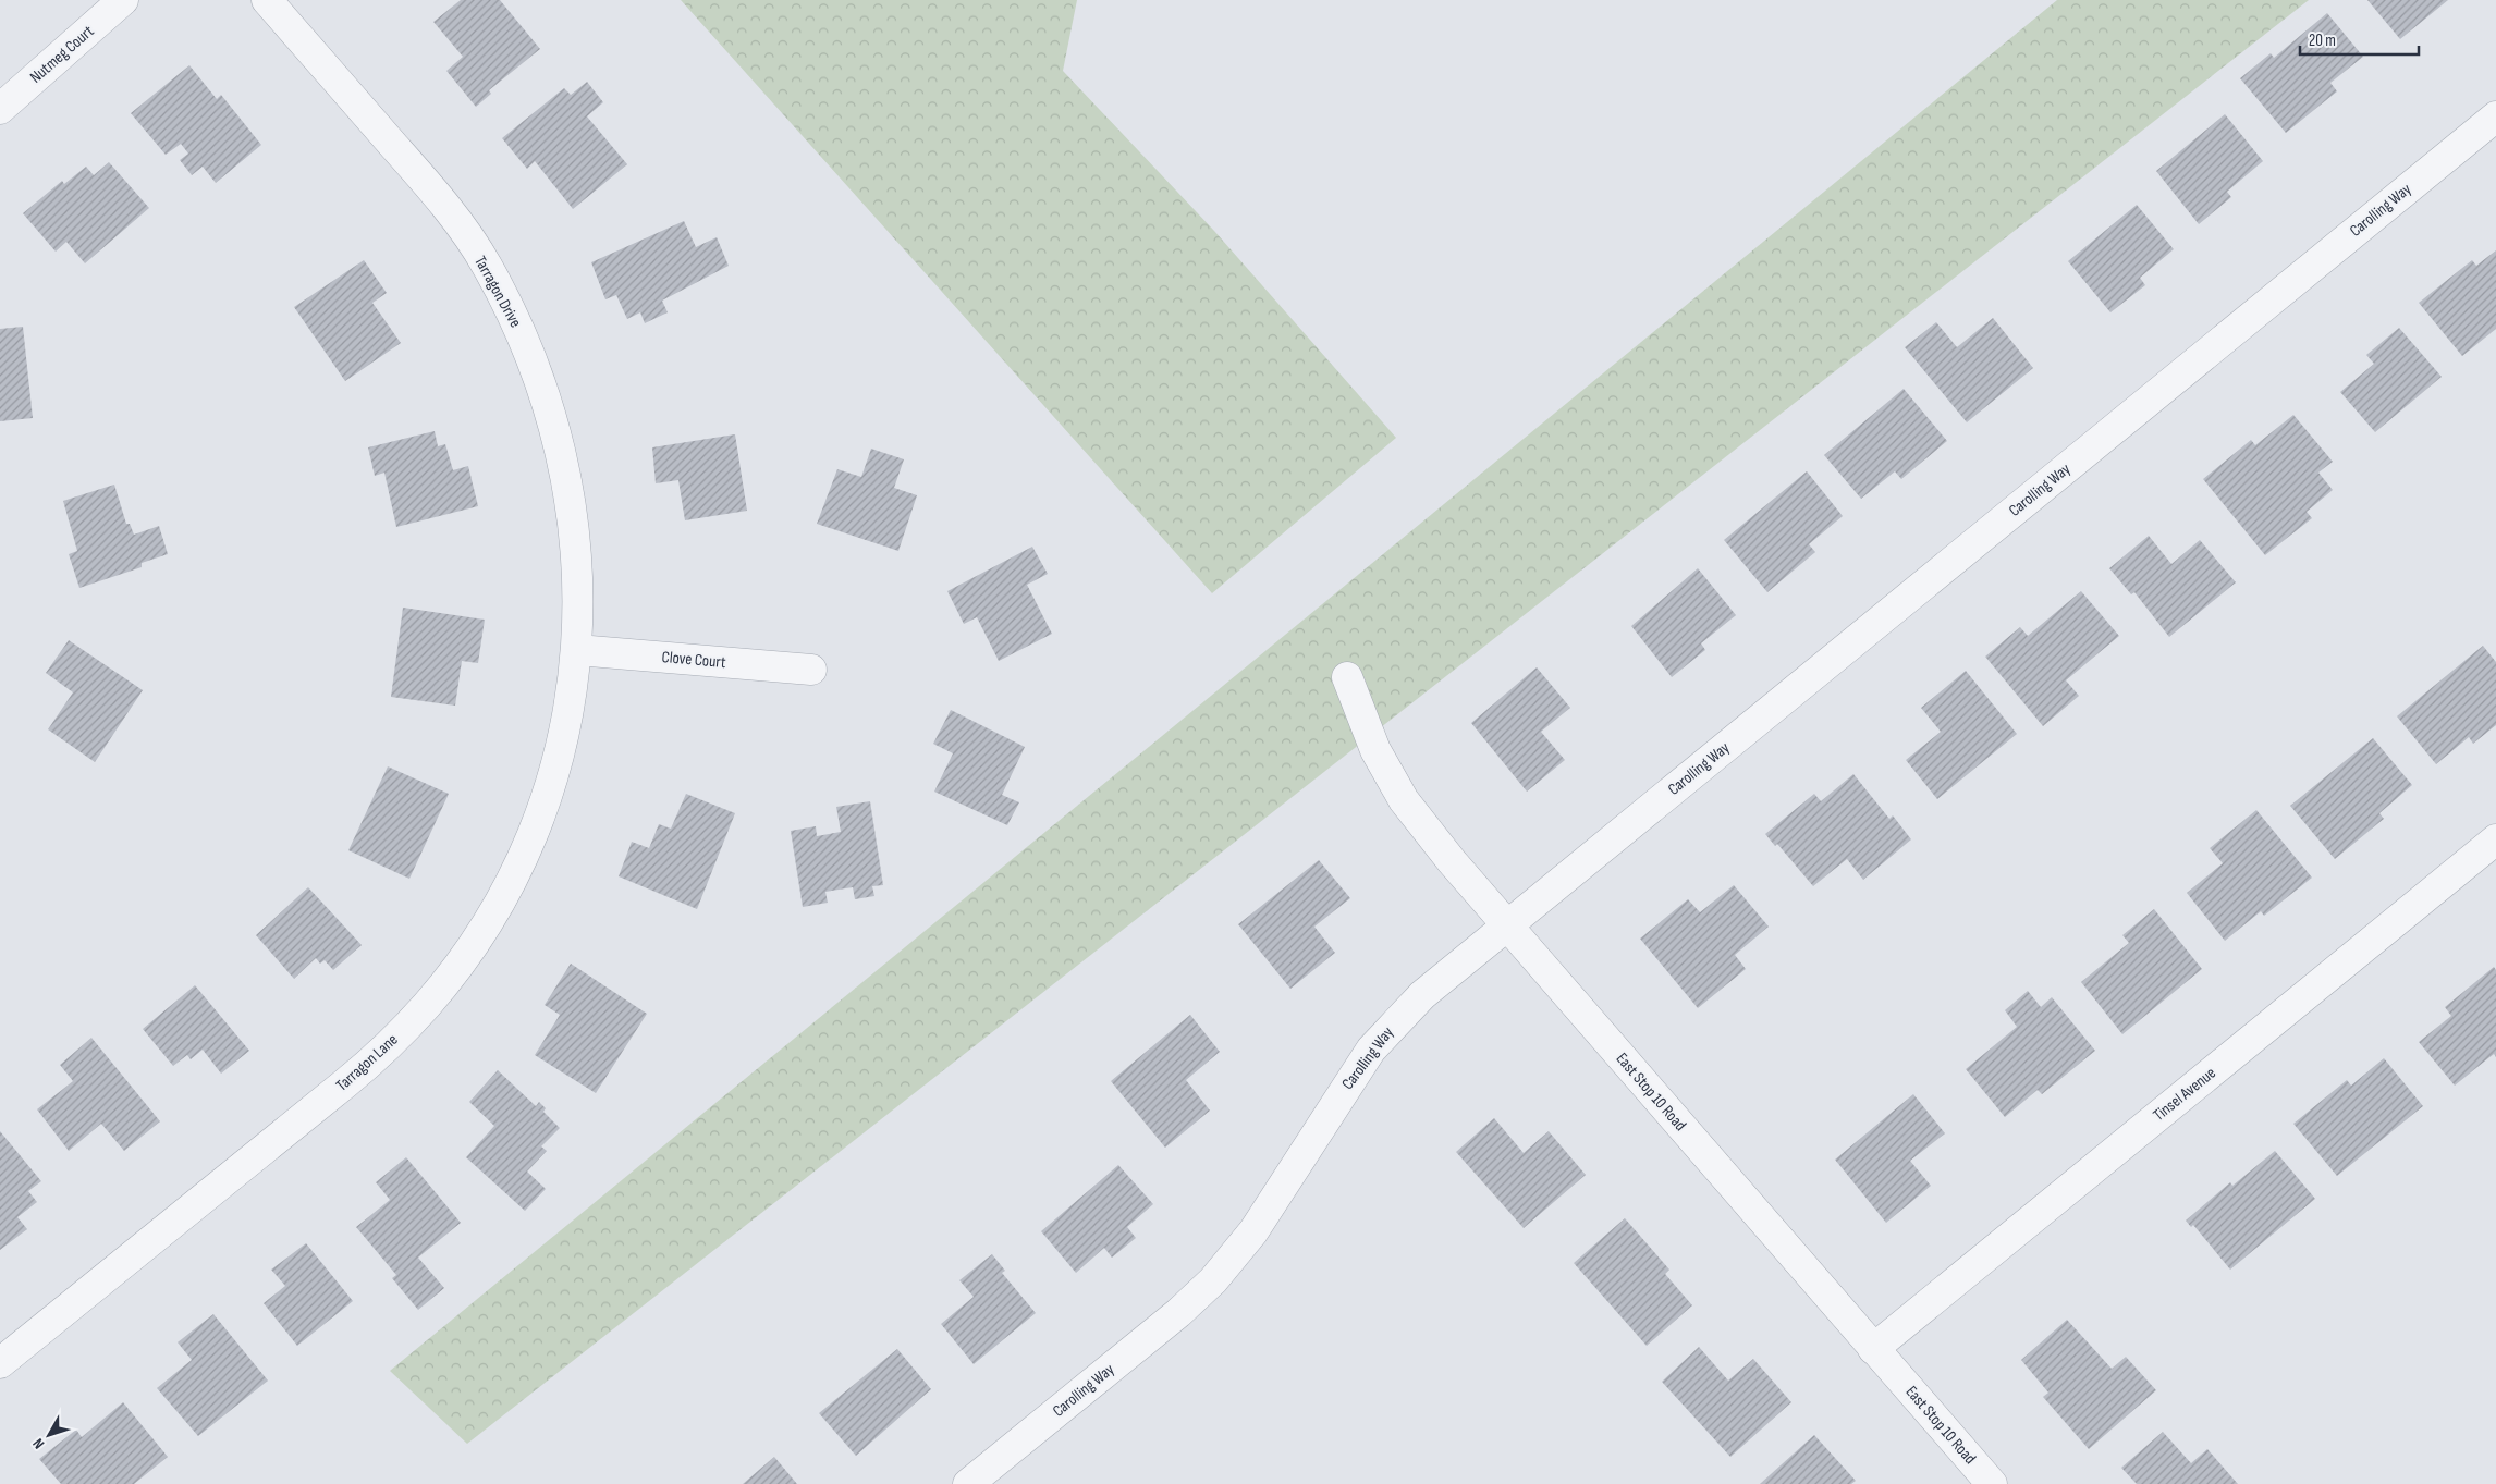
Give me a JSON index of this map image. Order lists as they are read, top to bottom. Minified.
{"streets":{"street":["Nutmeg Court","Carolling Way","Tarragon Drive","Clove Court","Tarragon Lane","East Stop 10 Road","Tinsel Avenue"]},"crossings":[["Carolling Way","East Stop 10 Road"],["Tarragon Drive","Clove Court"],["Tarragon Drive","Tarragon Lane"],["Clove Court","Tarragon Lane"],["East Stop 10 Road","Tinsel Avenue"]],"scale_bar":"20 m","north":"bottom left"}
